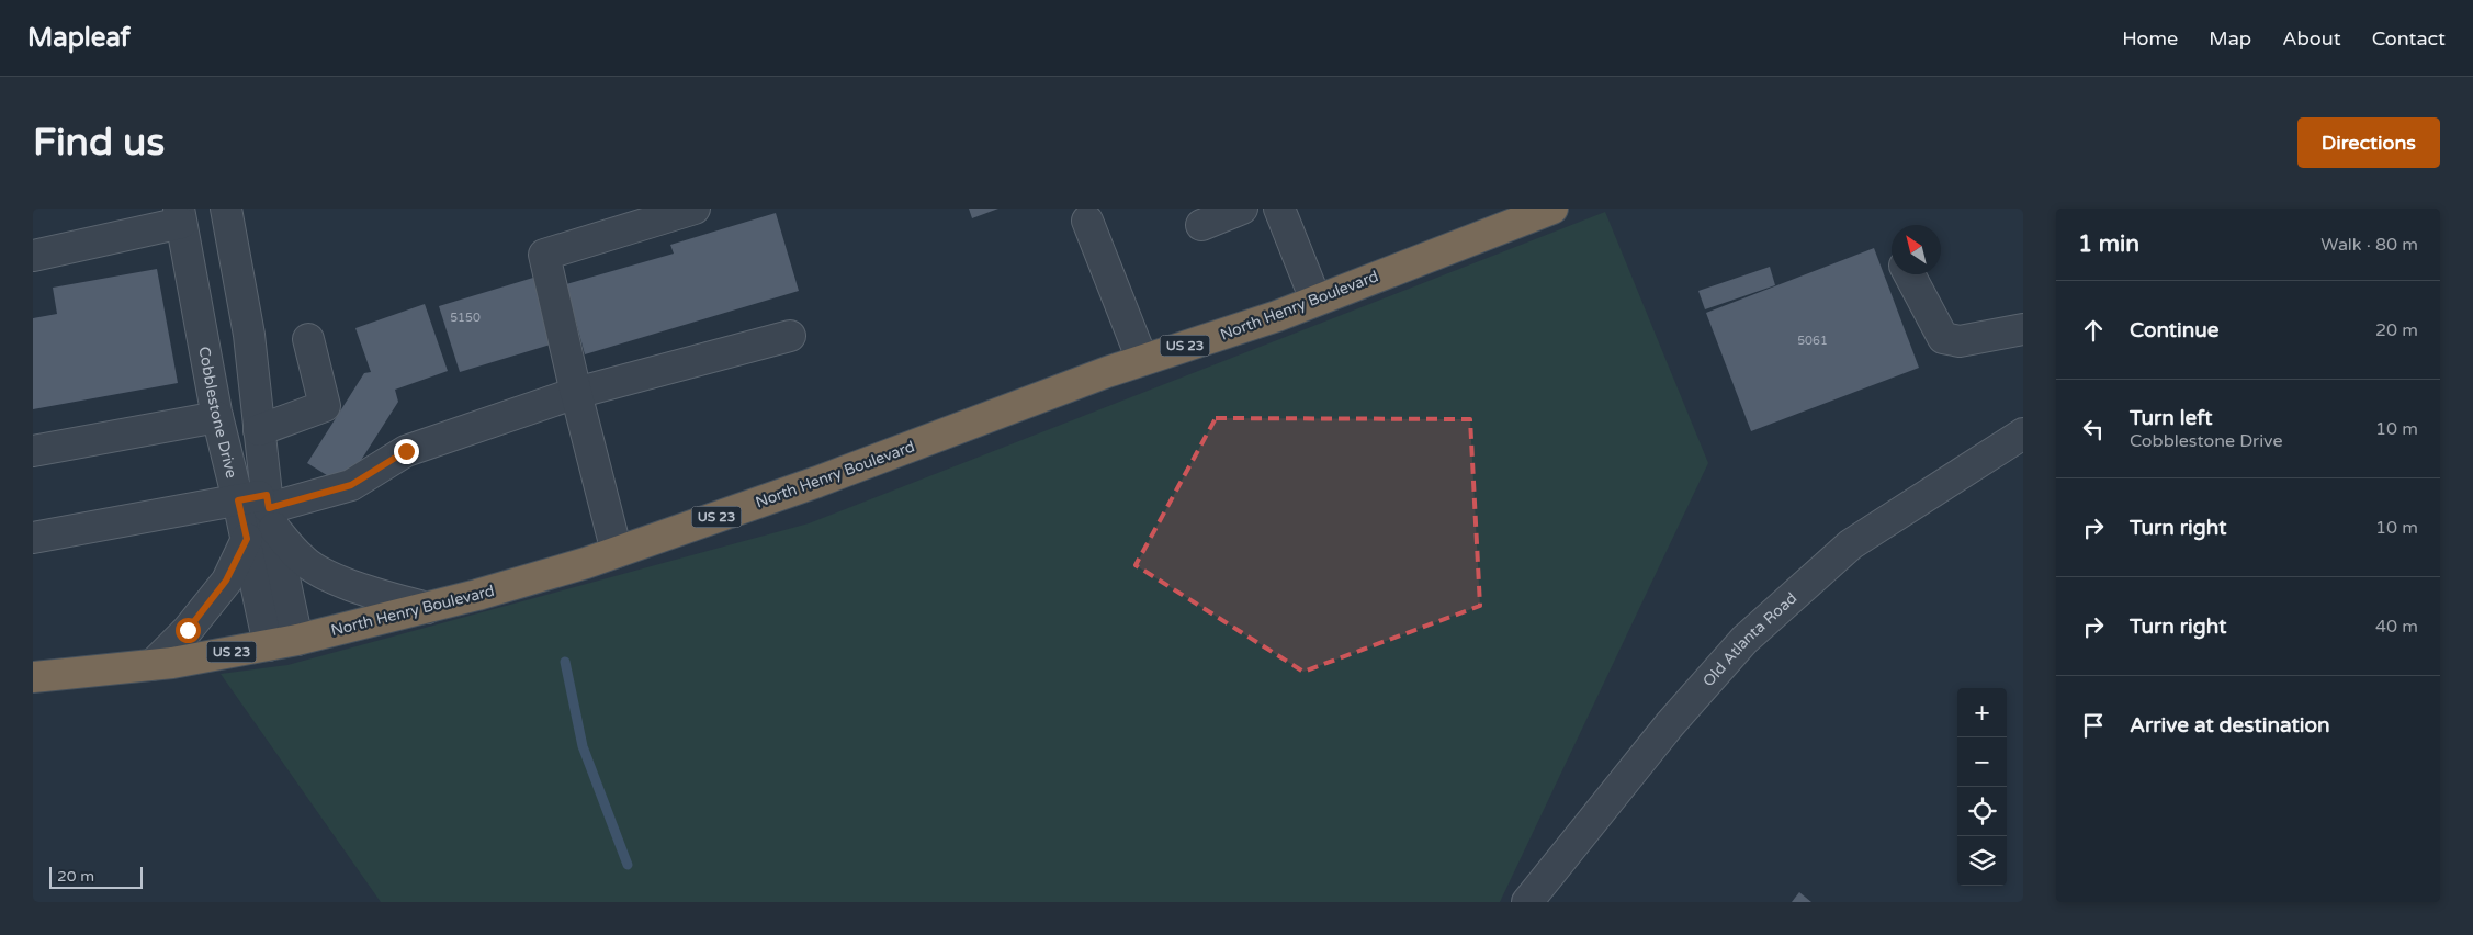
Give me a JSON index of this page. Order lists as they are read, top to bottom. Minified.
{"streets":{"highway":["North Henry Boulevard","US 23"],"street":["Cobblestone Drive","Old Atlanta Road"]},"crossings":[["North Henry Boulevard","Cobblestone Drive"]],"house_numbers":["5150","5061"],"scale_bar":"20 m","north":"top left","page":{"header":"Mapleaf","nav":["Home","Map","About","Contact"],"buttons":"Directions","title":"Find us","heading":["1 min","Walk · 80 m"],"list":[["Continue","20 m"],["Turn left","Cobblestone Drive","10 m"],["Turn right","10 m"],["Turn right","40 m"],"Arrive at destination"],"map_buttons":["+","−"],"scale":"20 m"}}
